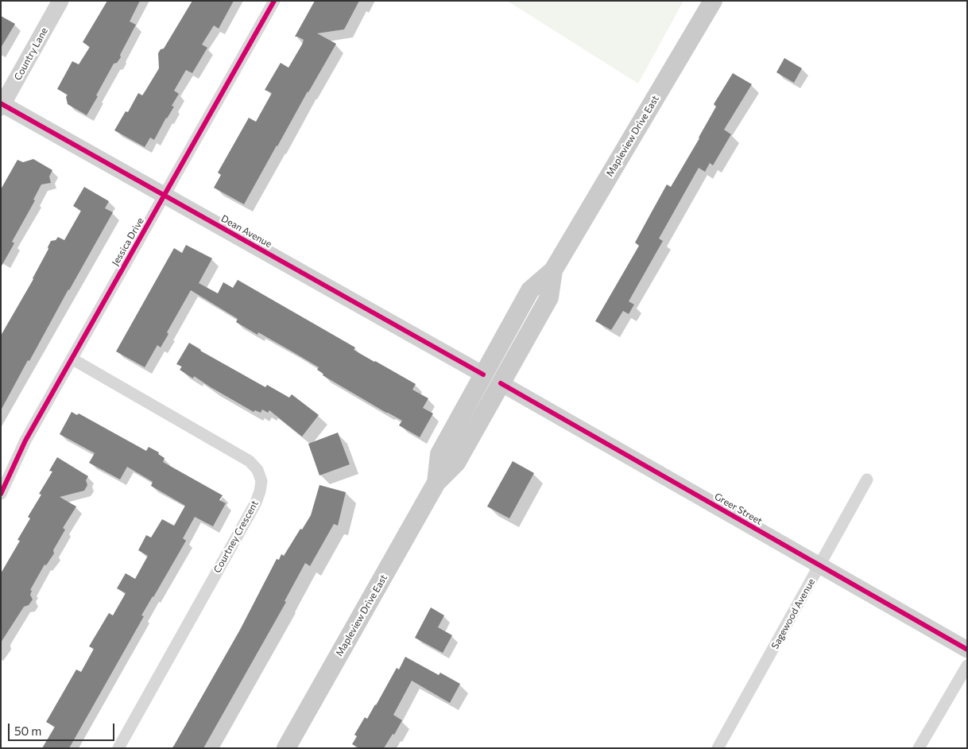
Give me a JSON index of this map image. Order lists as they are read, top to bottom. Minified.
{"streets":{"main road":["Mapleview Drive East"],"street":["Country Lane","Dean Avenue","Jessica Drive","Greer Street","Courtney Crescent","Sagewood Avenue"]},"crossings":[["Country Lane","Dean Avenue"],["Mapleview Drive East","Dean Avenue"],["Mapleview Drive East","Greer Street"],["Dean Avenue","Jessica Drive"],["Jessica Drive","Courtney Crescent"],["Greer Street","Sagewood Avenue"]],"scale_bar":"50 m"}
